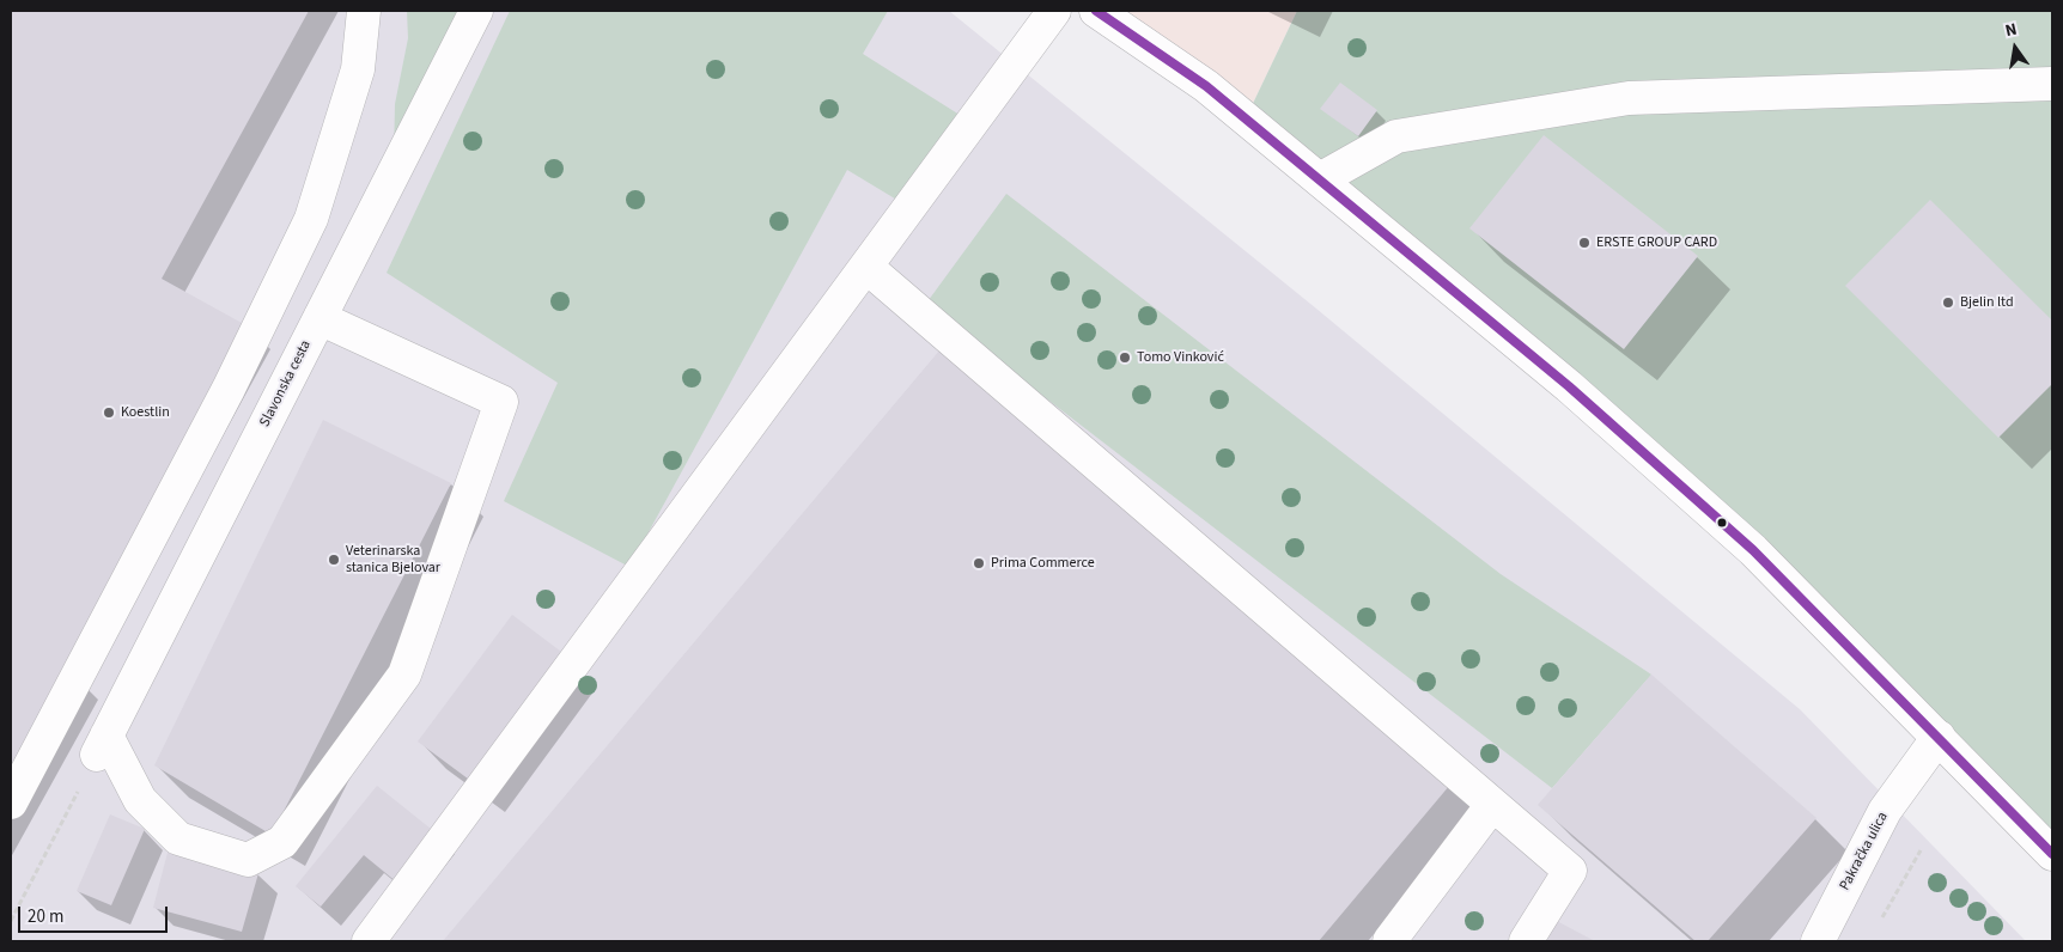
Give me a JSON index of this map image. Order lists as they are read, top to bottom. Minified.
{"streets":{"main road":["Slavonska cesta","Pakračka ulica"]},"places":["ERSTE GROUP CARD","Bjelin ltd","Tomo Vinković","Koestlin","Veterinarska stanica Bjelovar","Prima Commerce"],"scale_bar":"20 m","north":"top"}
